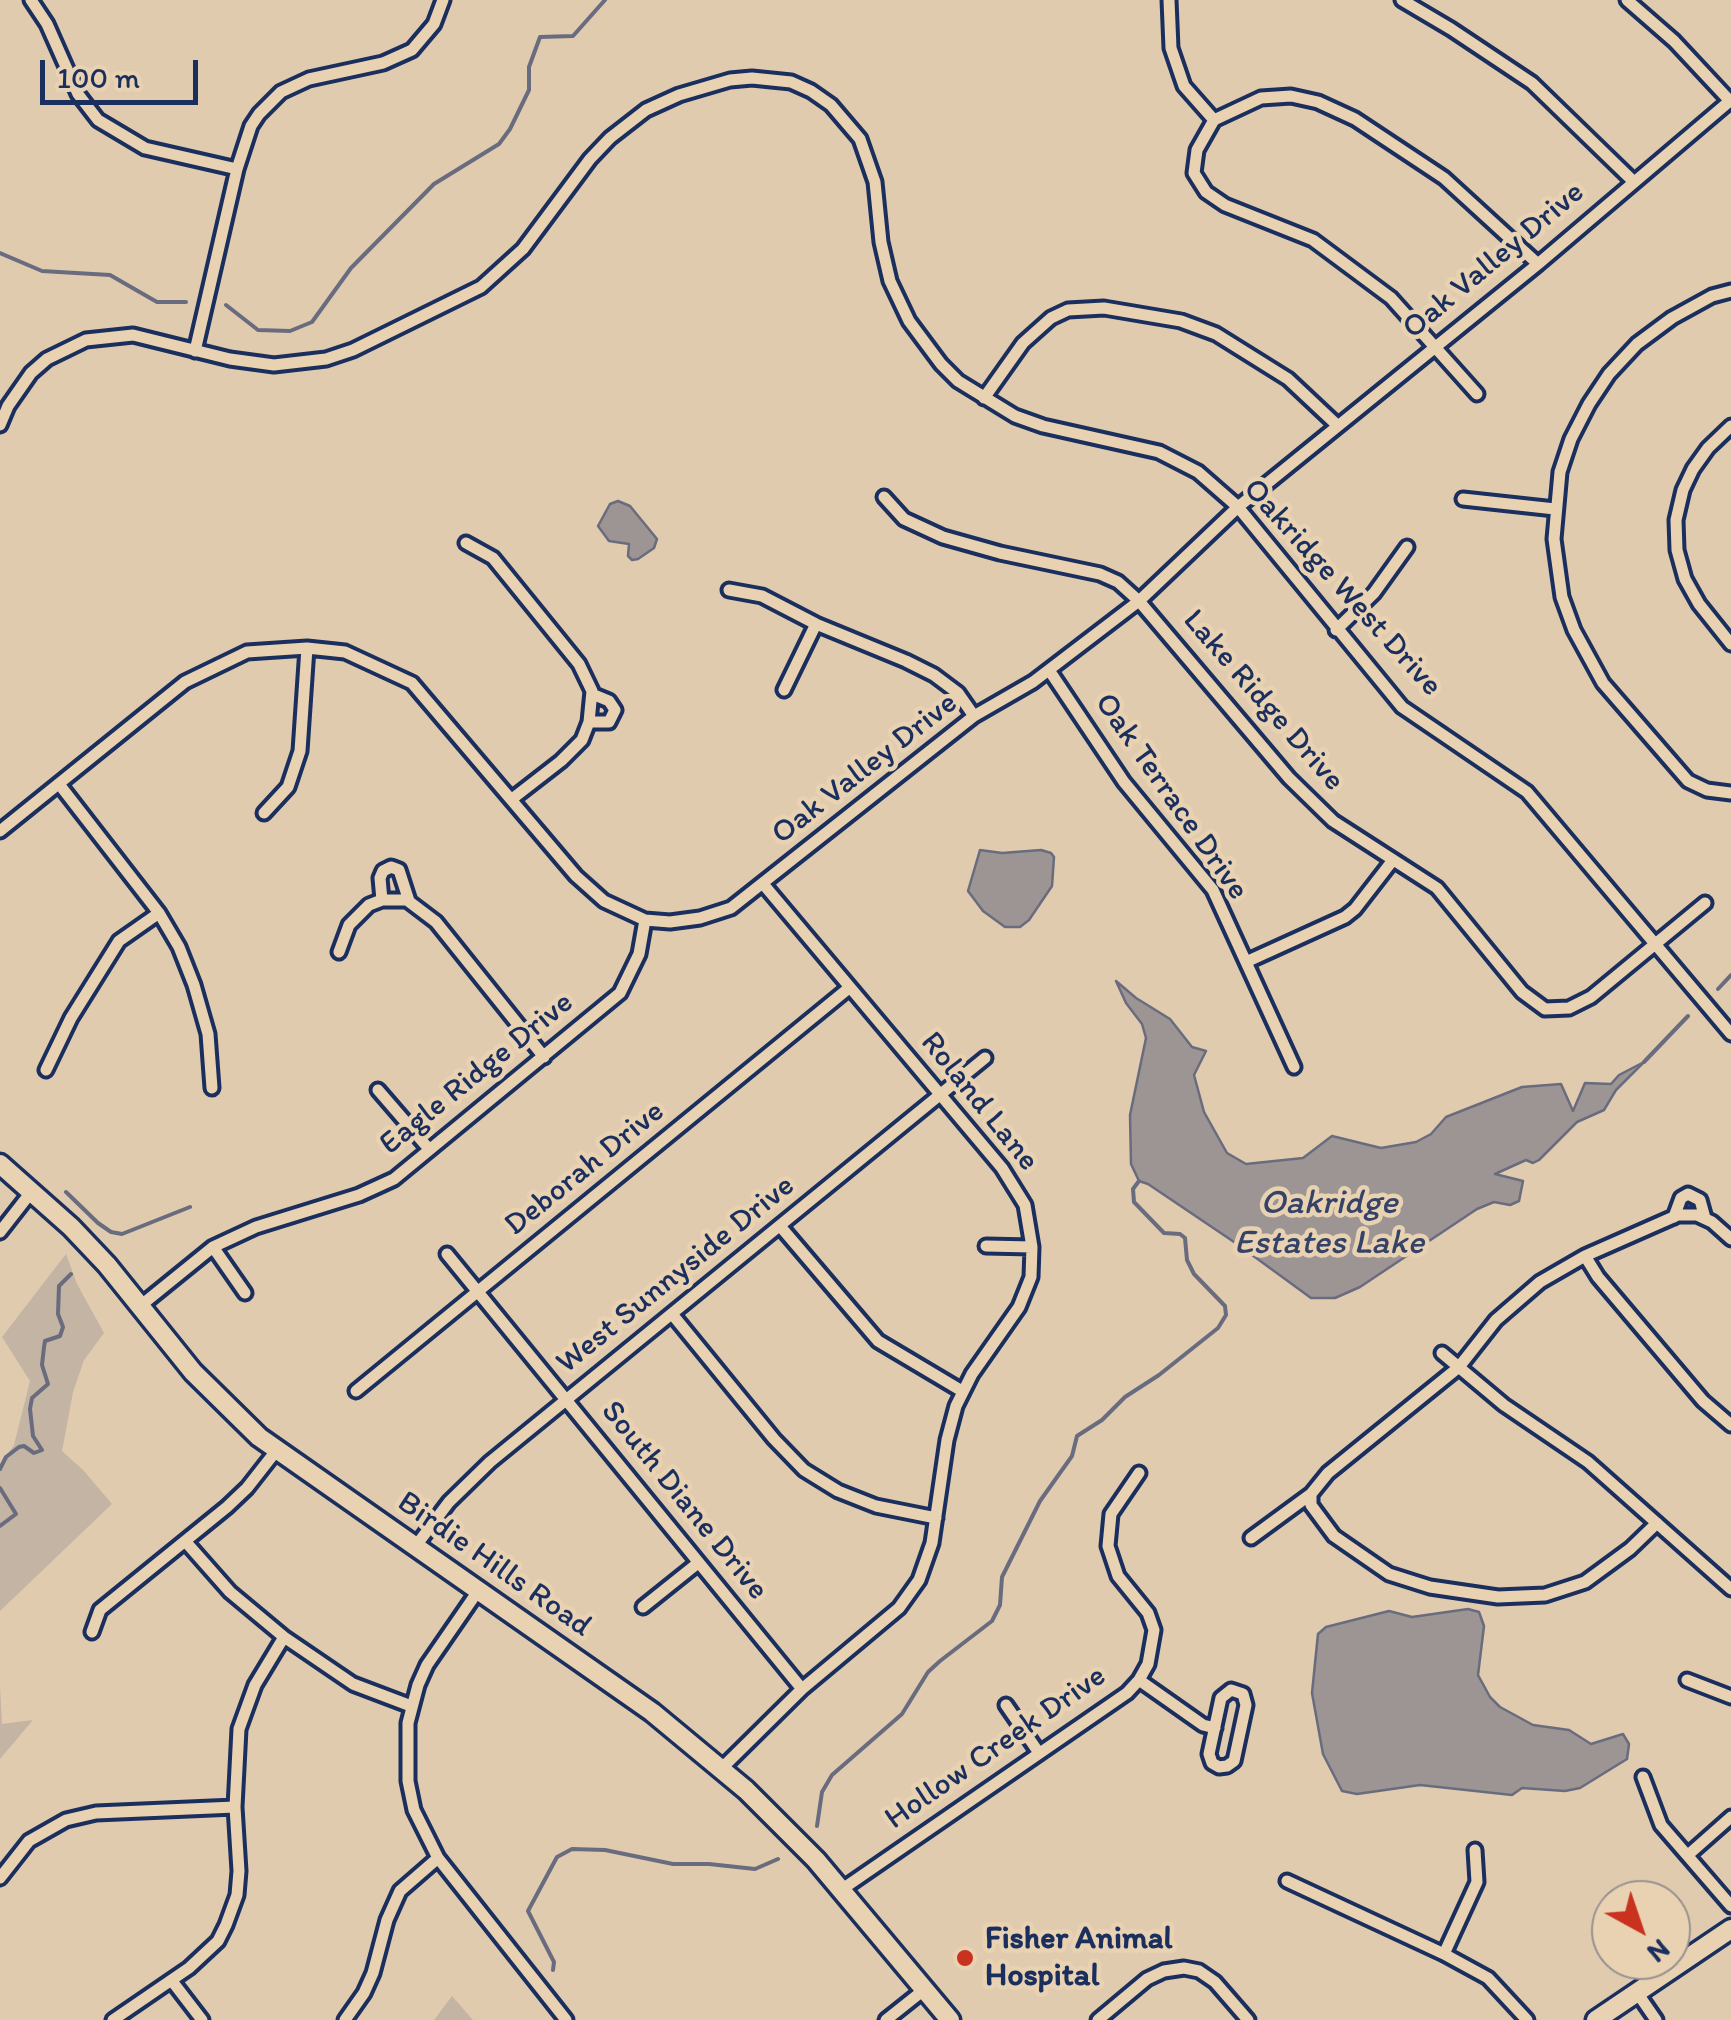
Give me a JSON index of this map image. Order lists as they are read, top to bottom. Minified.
{"streets":{"main road":["Birdie Hills Road"],"street":["Oak Valley Drive","Oakridge West Drive","Lake Ridge Drive","Oak Terrace Drive","Eagle Ridge Drive","Roland Lane","Deborah Drive","West Sunnyside Drive","South Diane Drive","Hollow Creek Drive"]},"crossings":[["Oak Valley Drive","Oakridge West Drive"],["Oak Valley Drive","Lake Ridge Drive"],["Oak Valley Drive","Oak Terrace Drive"],["Oak Valley Drive","Eagle Ridge Drive"],["Oak Valley Drive","Roland Lane"],["Oakridge West Drive","Lake Ridge Drive"],["Eagle Ridge Drive","Birdie Hills Road"],["Roland Lane","Deborah Drive"],["Roland Lane","West Sunnyside Drive"],["Roland Lane","South Diane Drive"],["Roland Lane","Birdie Hills Road"],["Deborah Drive","South Diane Drive"],["West Sunnyside Drive","South Diane Drive"],["West Sunnyside Drive","Birdie Hills Road"],["Birdie Hills Road","Hollow Creek Drive"]],"water":["Oakridge Estates Lake"],"places":["Fisher Animal Hospital"],"scale_bar":"100 m","north":"bottom right"}
